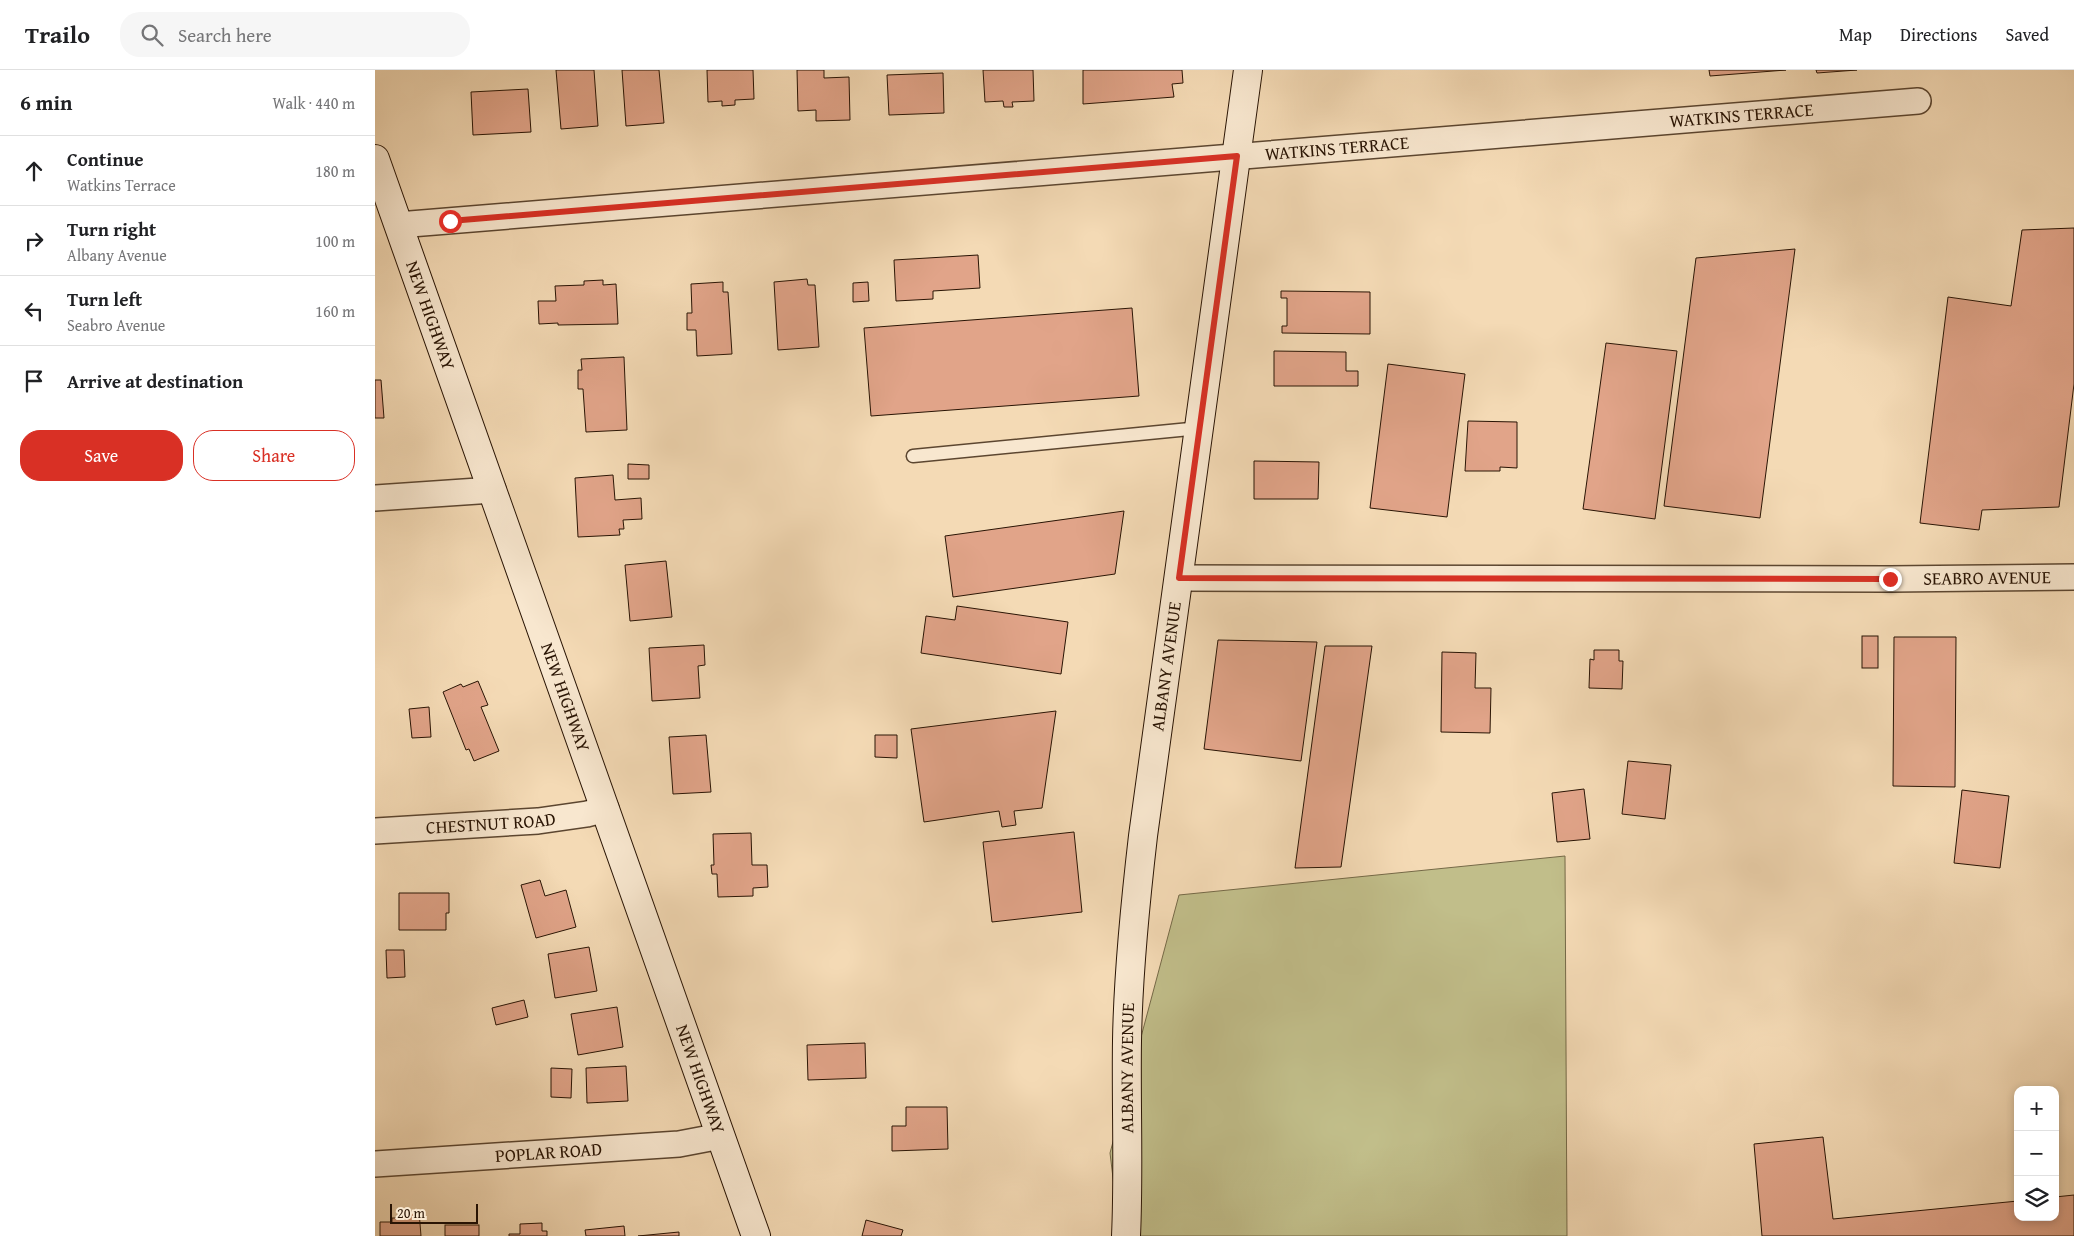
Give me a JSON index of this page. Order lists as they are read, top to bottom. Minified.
{"streets":{"street":["WATKINS TERRACE","NEW HIGHWAY","SEABRO AVENUE","ALBANY AVENUE","CHESTNUT ROAD","POPLAR ROAD"]},"crossings":[["WATKINS TERRACE","NEW HIGHWAY"],["WATKINS TERRACE","ALBANY AVENUE"],["NEW HIGHWAY","CHESTNUT ROAD"],["NEW HIGHWAY","POPLAR ROAD"],["SEABRO AVENUE","ALBANY AVENUE"]],"scale_bar":"20 m","page":{"header":"Trailo","search":"Search here","nav":["Map","Directions","Saved"],"heading":["6 min","Walk · 440 m"],"list":[["Continue","Watkins Terrace","180 m"],["Turn right","Albany Avenue","100 m"],["Turn left","Seabro Avenue","160 m"],"Arrive at destination"],"buttons":["Save","Share"],"map_buttons":["+","−"],"scale":"20 m"}}
